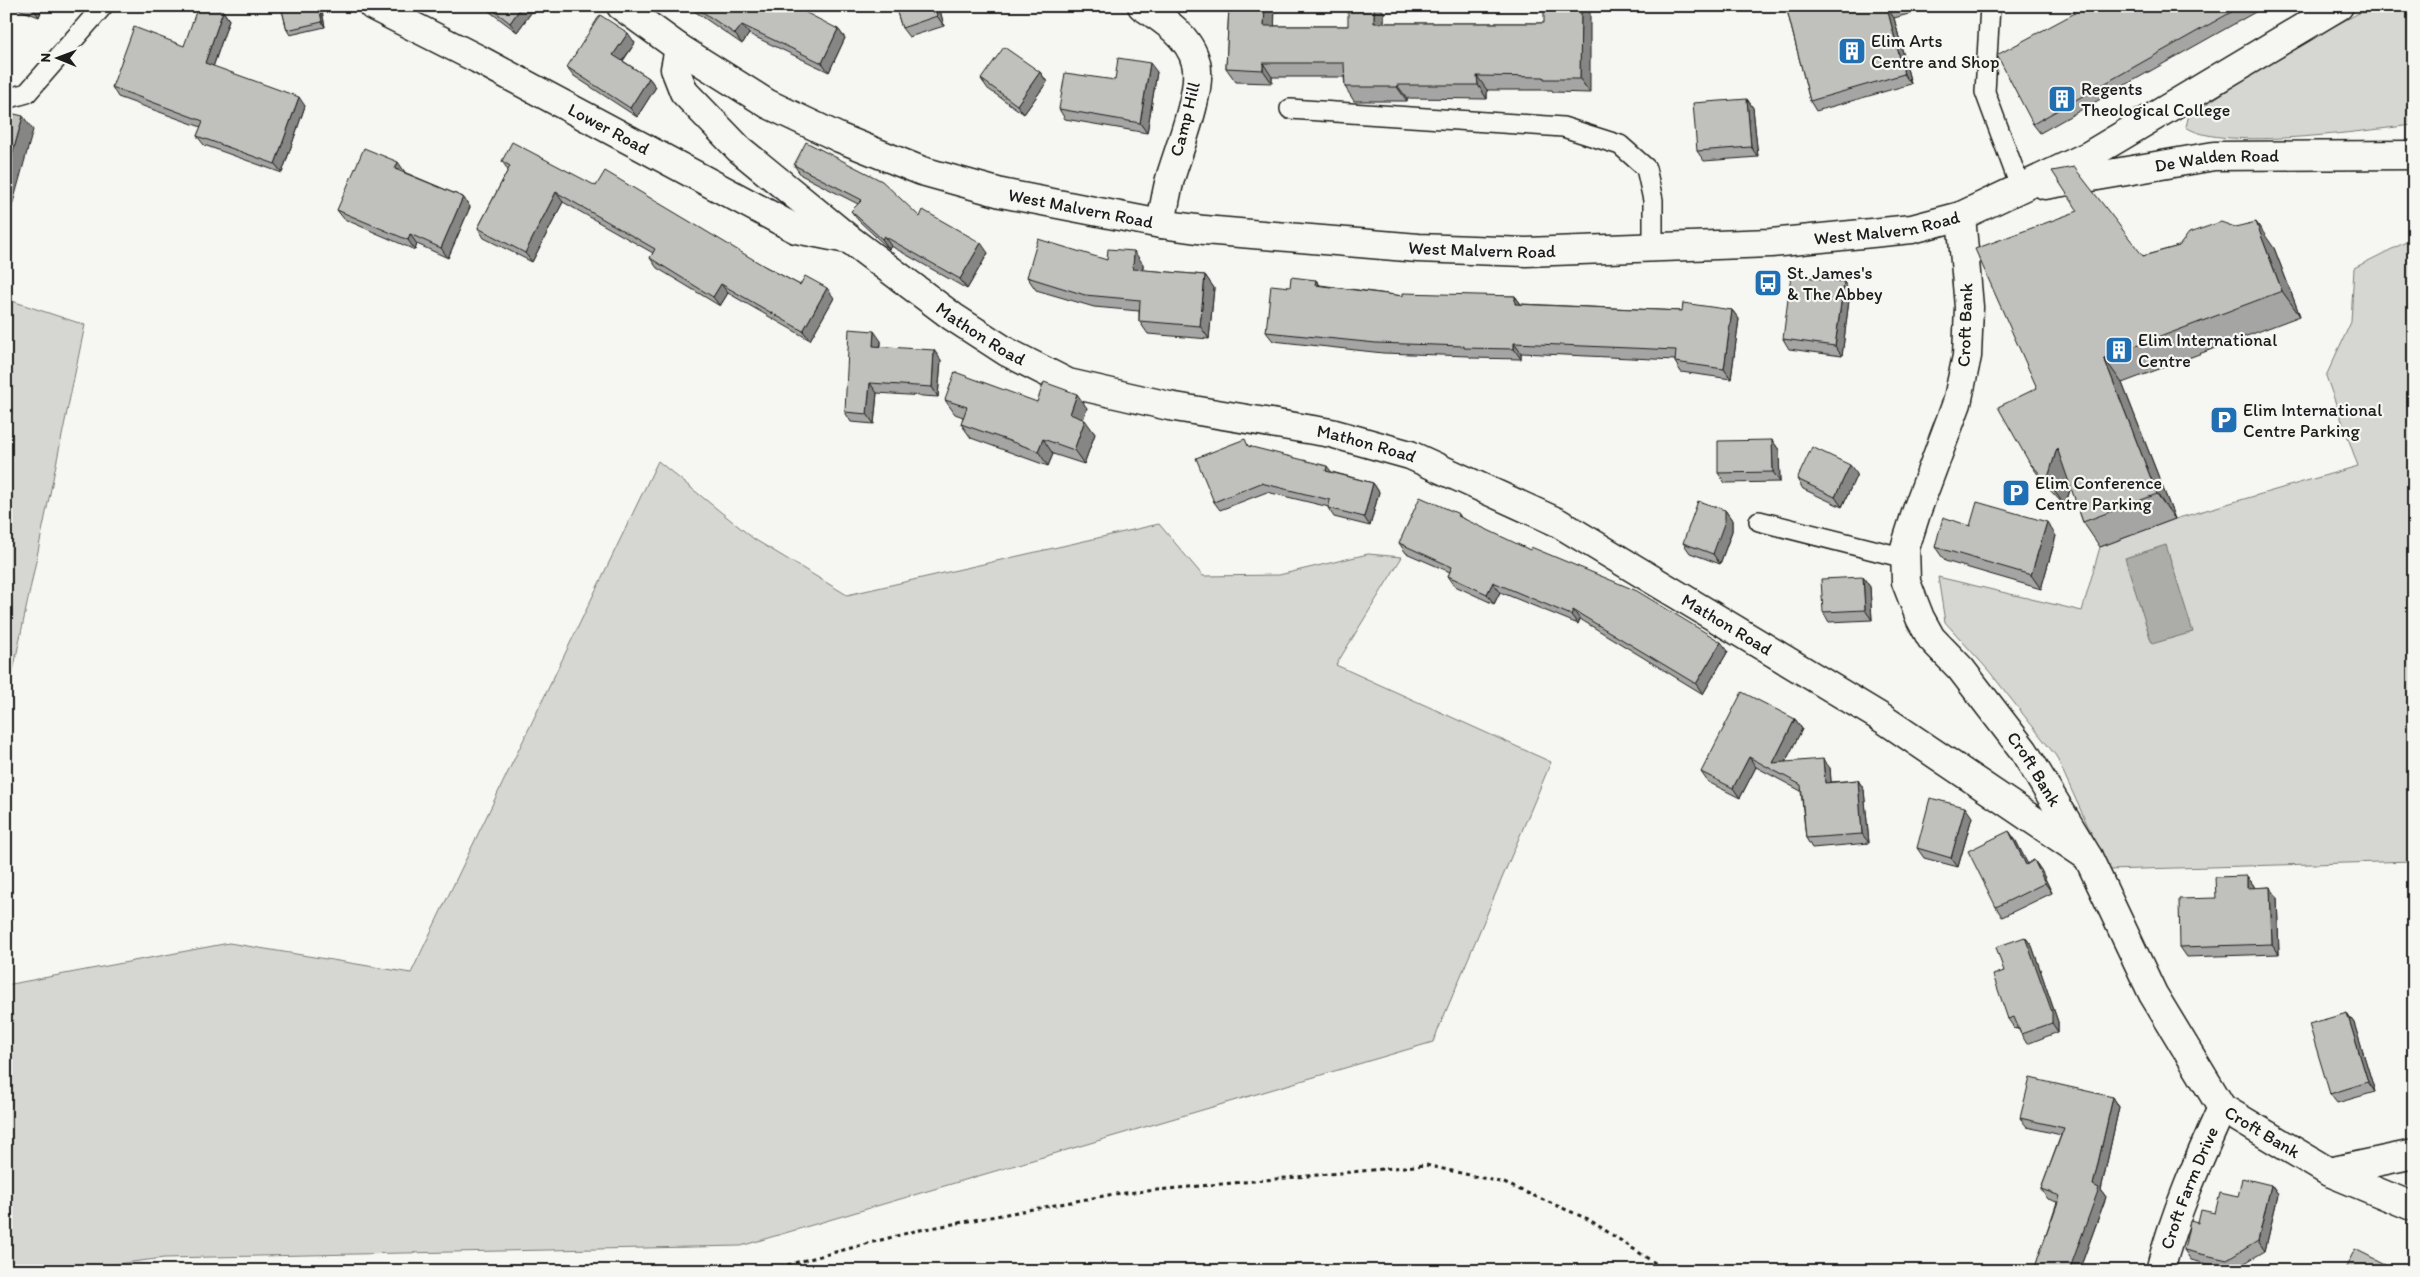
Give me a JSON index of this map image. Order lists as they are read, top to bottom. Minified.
{"streets":{"street":["Camp Hill","Lower Road","De Walden Road","West Malvern Road","Croft Bank","Mathon Road","Croft Farm Drive"]},"crossings":[["Camp Hill","West Malvern Road"],["Lower Road","Mathon Road"],["De Walden Road","West Malvern Road"],["West Malvern Road","Croft Bank"],["West Malvern Road","Mathon Road"],["Croft Bank","Mathon Road"],["Croft Bank","Croft Farm Drive"]],"places":{"building":["Elim Arts Centre and Shop","Regents Theological College","Elim International Centre"],"bus stop":["St. James's & The Abbey"],"parking":["Elim International Centre Parking","Elim Conference Centre Parking"]},"north":"left"}
